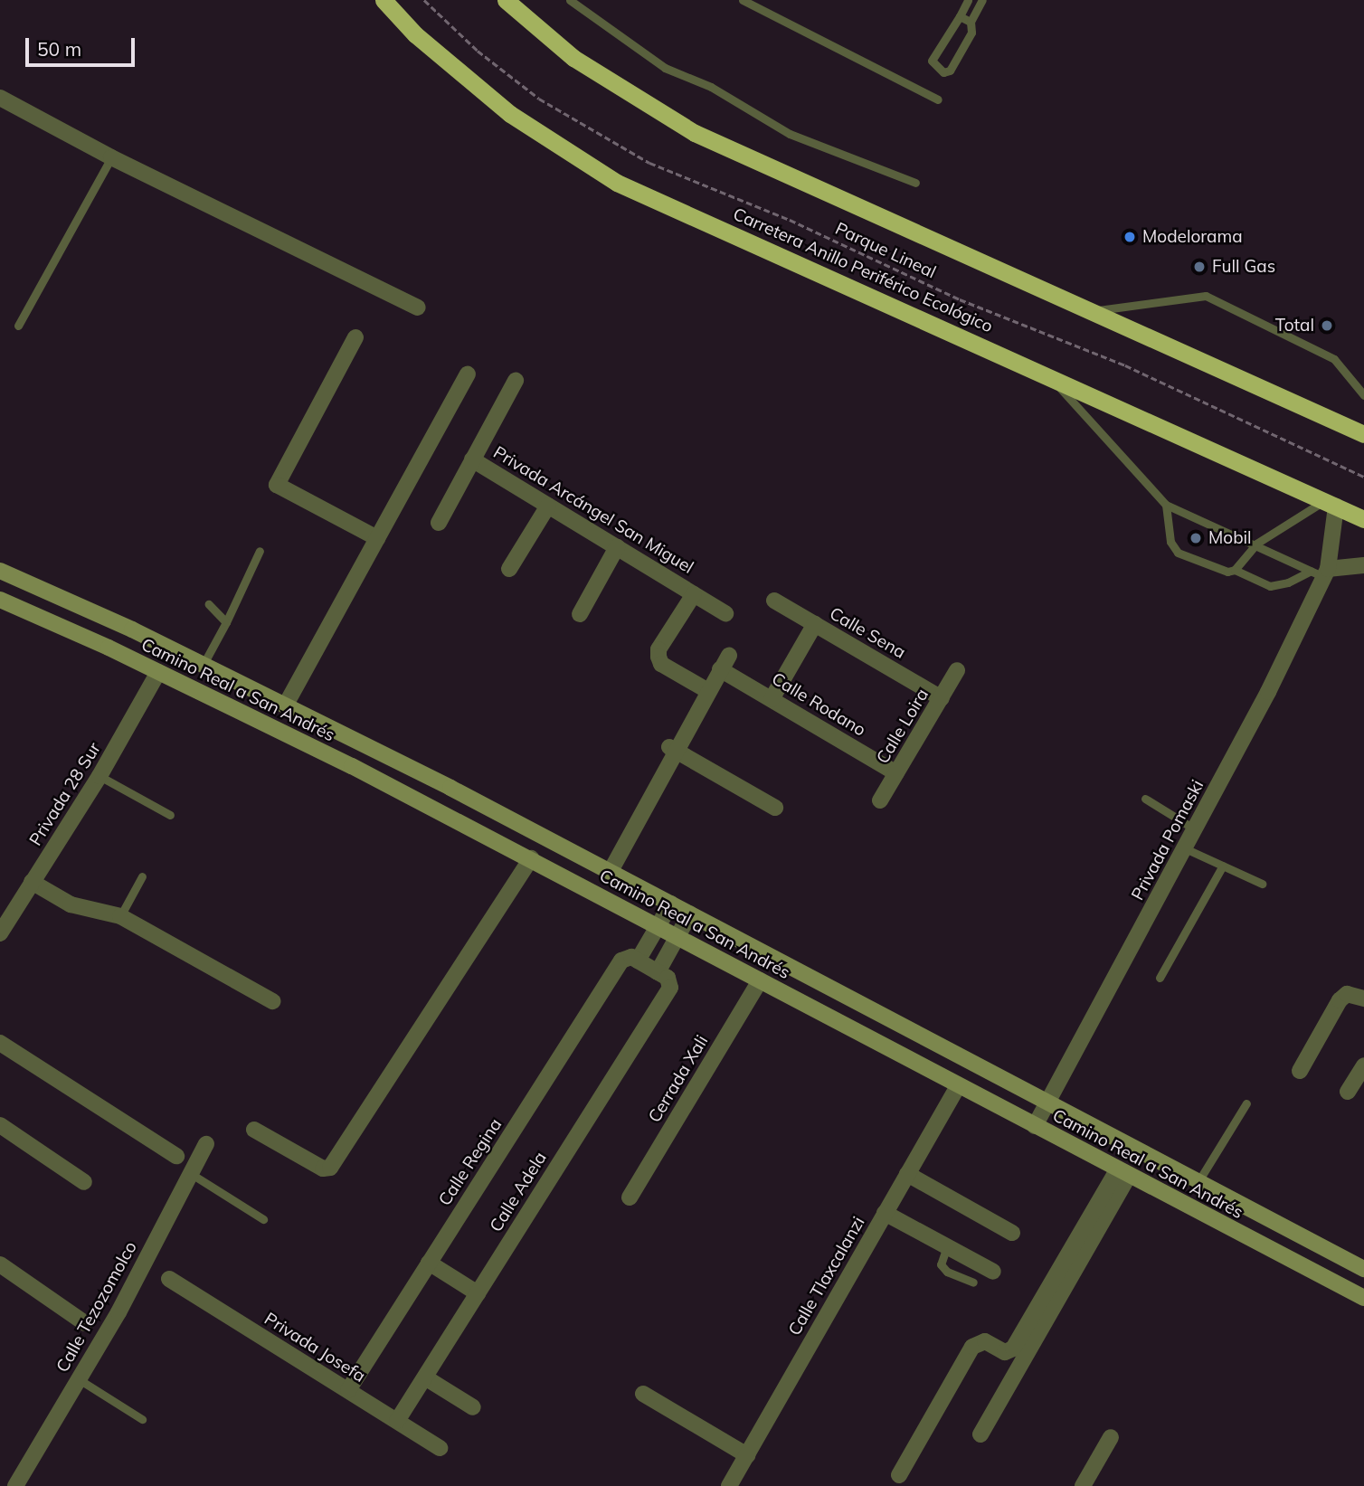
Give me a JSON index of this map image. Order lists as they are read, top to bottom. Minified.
{"streets":{"highway":["Carretera Anillo Periférico Ecológico"],"main road":["Camino Real a San Andrés"],"street":["Privada Arcángel San Miguel","Calle Sena","Calle Rodano","Calle Loira","Privada 28 Sur","Privada Pomaski","Cerrada Xali","Calle Regina","Calle Adela","Calle Tlaxcalanzi","Calle Tezozomolco","Privada Josefa"],"path":["Parque Lineal"]},"crossings":[["Carretera Anillo Periférico Ecológico","Privada Pomaski"],["Privada Arcángel San Miguel","Calle Rodano"],["Calle Sena","Calle Loira"],["Camino Real a San Andrés","Privada 28 Sur"],["Camino Real a San Andrés","Privada Pomaski"],["Camino Real a San Andrés","Cerrada Xali"],["Camino Real a San Andrés","Calle Regina"],["Camino Real a San Andrés","Calle Tlaxcalanzi"],["Calle Rodano","Calle Loira"],["Calle Regina","Privada Josefa"],["Calle Adela","Privada Josefa"]],"places":["Modelorama","Full Gas","Total","Mobil"],"scale_bar":"50 m"}
